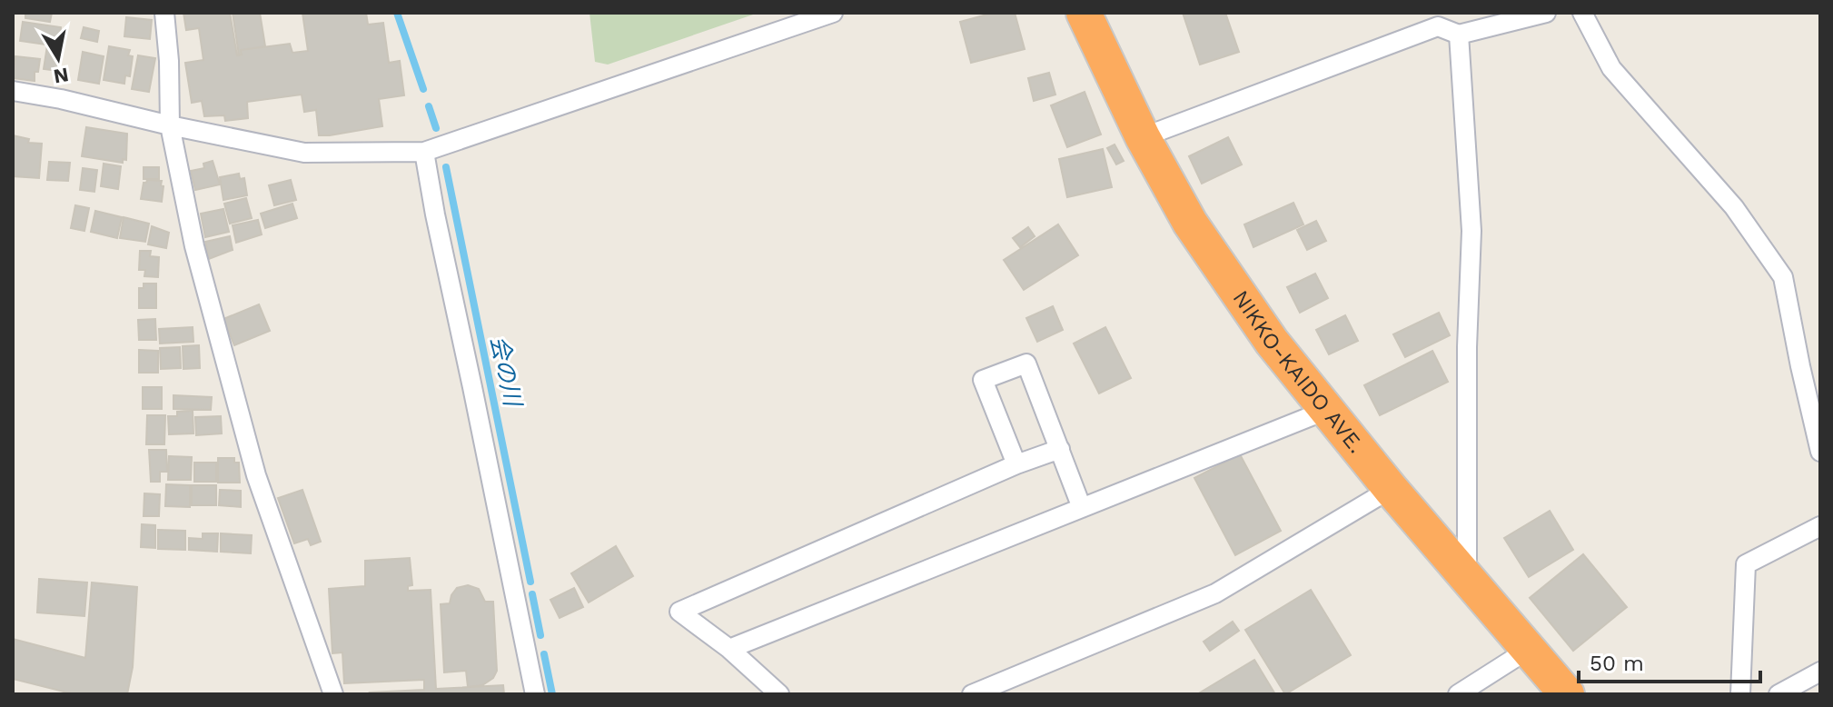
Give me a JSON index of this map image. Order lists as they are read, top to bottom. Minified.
{"streets":{"highway":["NIKKO-KAIDO AVE."]},"water":["会の川"],"scale_bar":"50 m","north":"bottom"}
